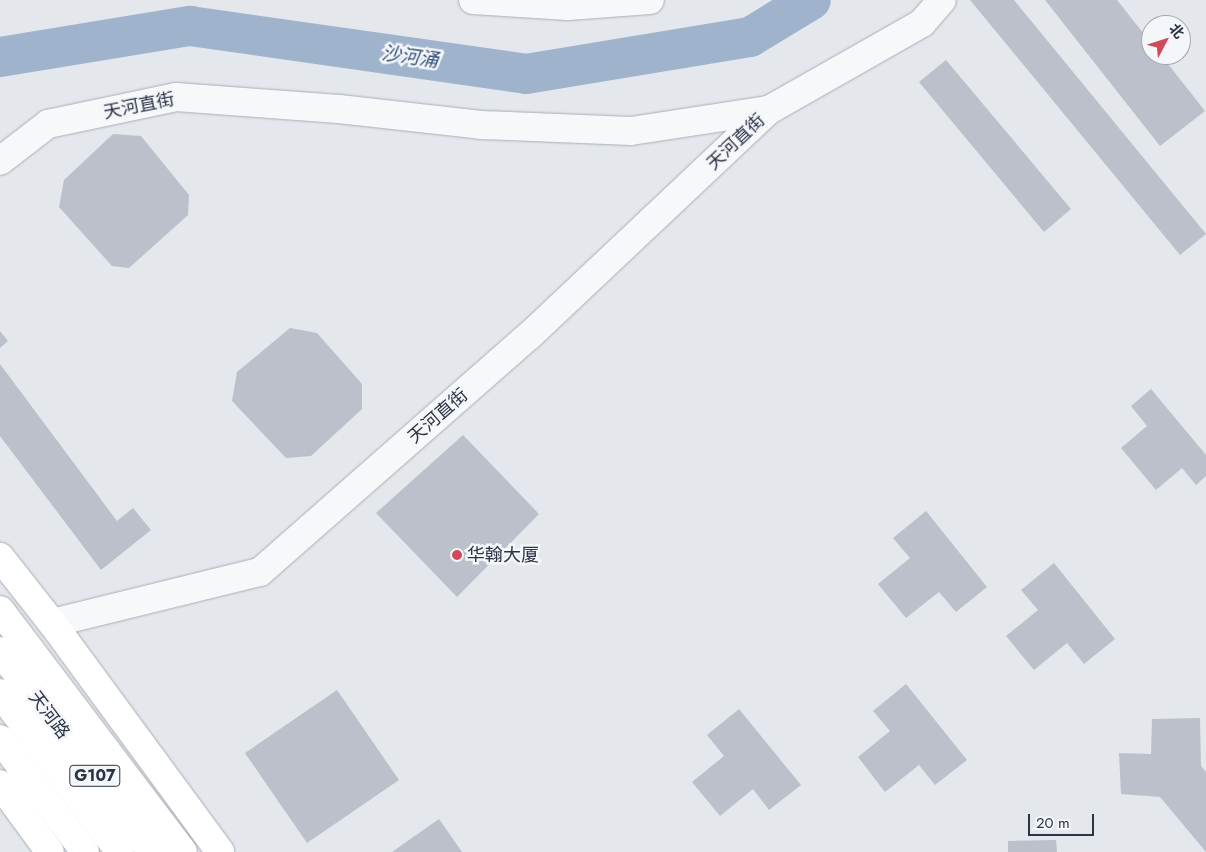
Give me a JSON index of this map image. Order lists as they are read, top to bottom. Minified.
{"streets":{"main road":["天河路","G107"],"street":["天河直街"]},"water":["沙河涌"],"places":["华翰大厦"],"scale_bar":"20 m","north":"top right"}
